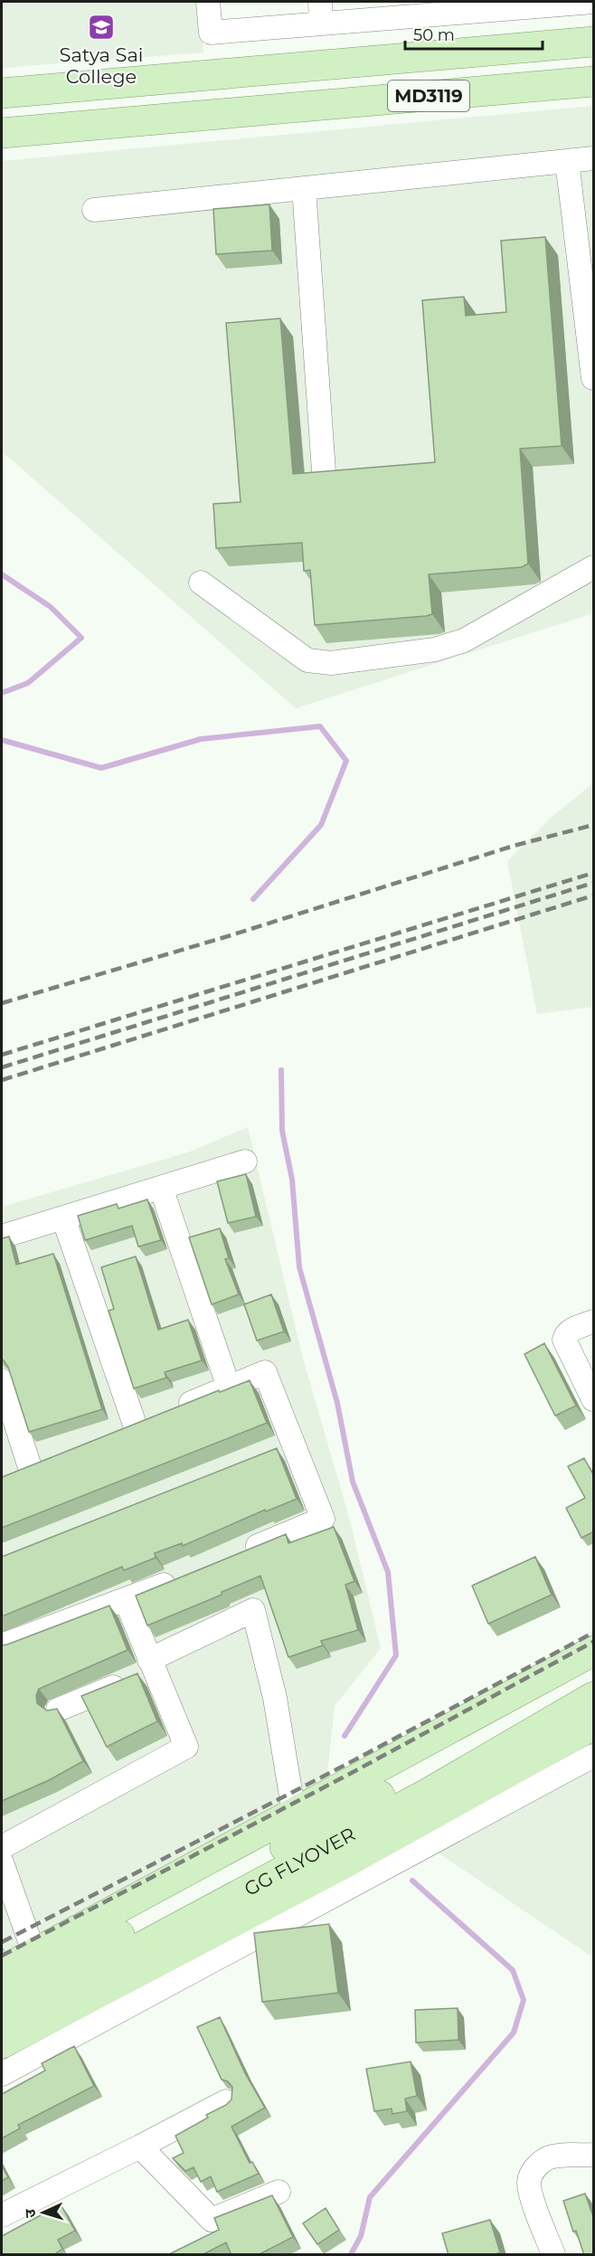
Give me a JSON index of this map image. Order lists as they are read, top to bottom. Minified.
{"streets":{"main road":["MD3119","GG FLYOVER"]},"places":{"school or university":["Satya Sai College"]},"scale_bar":"50 m","north":"left"}
